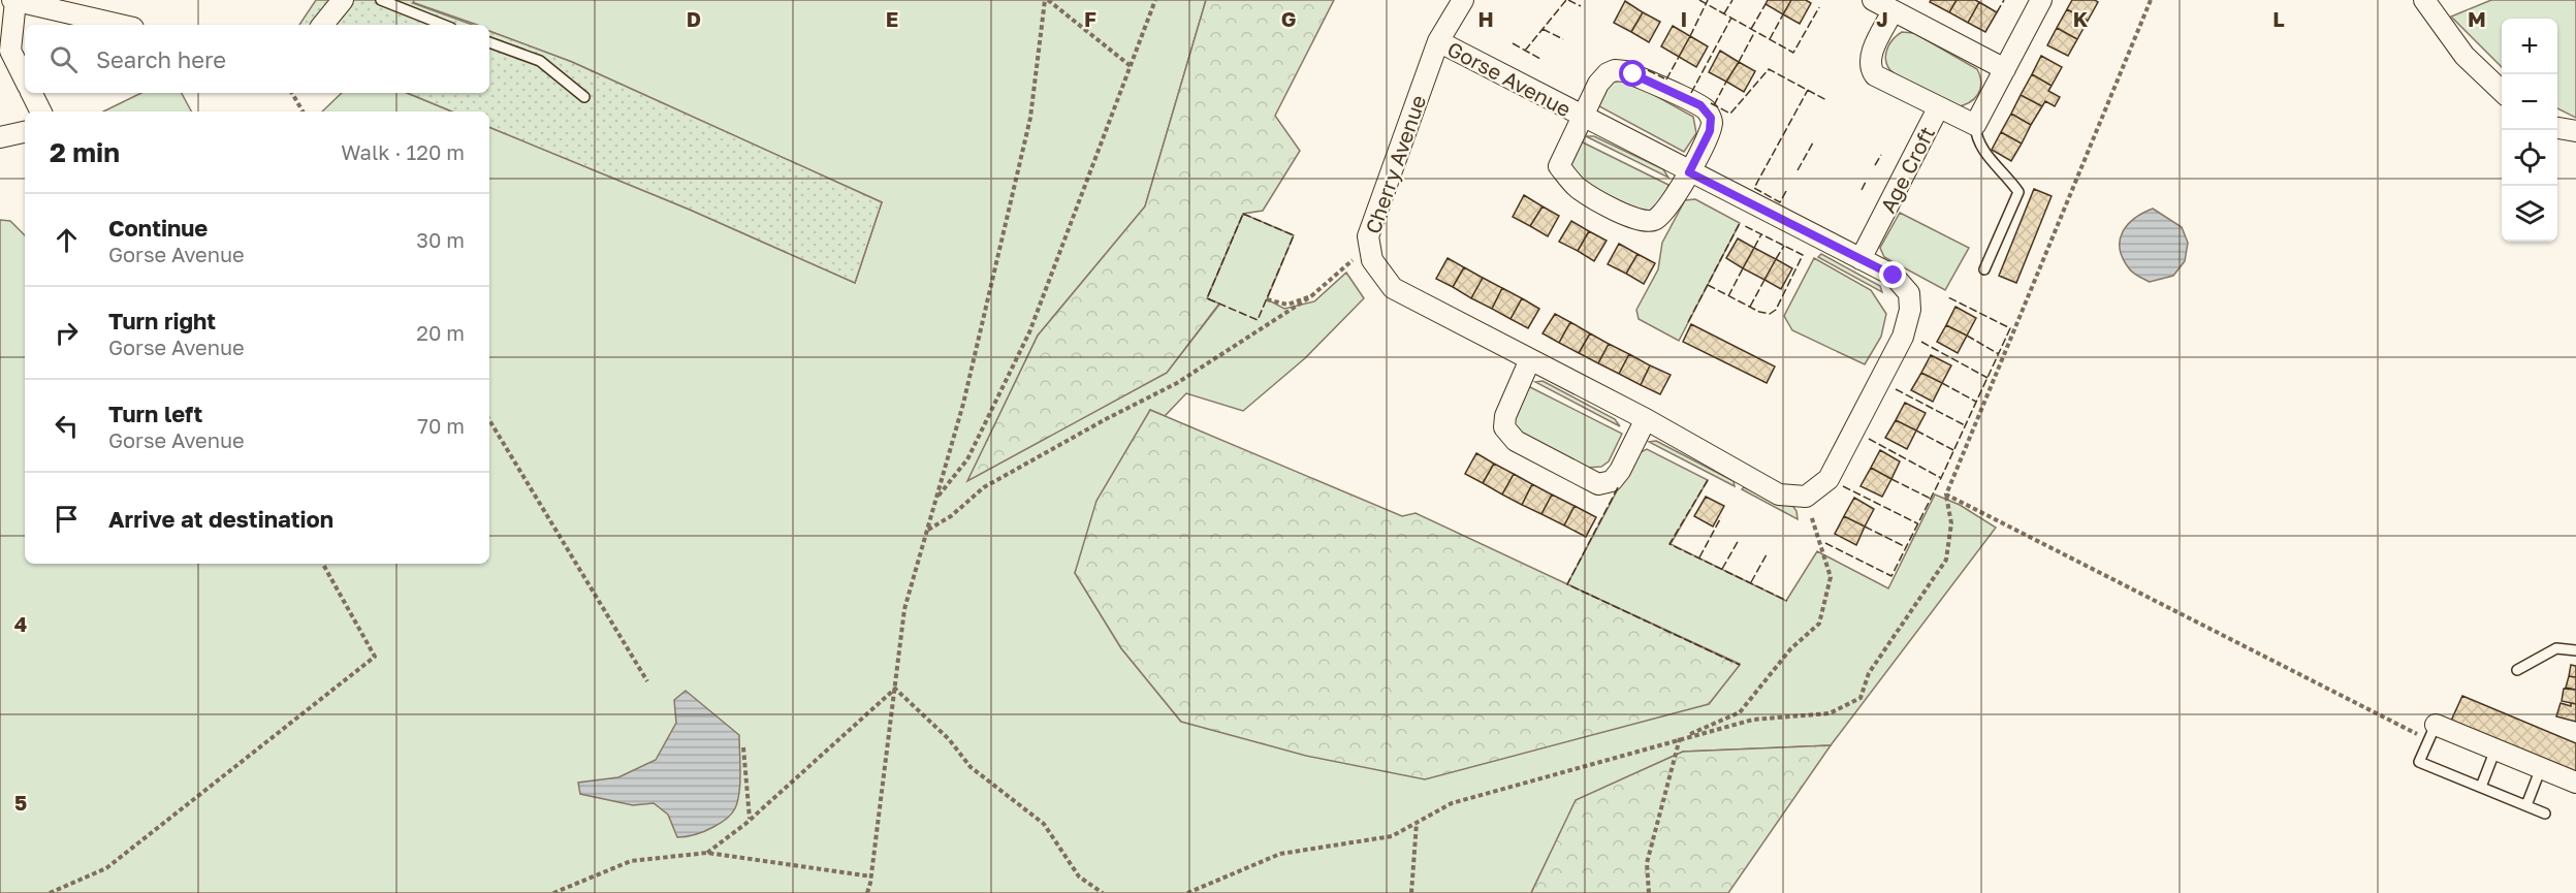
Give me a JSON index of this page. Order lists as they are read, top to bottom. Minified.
{"streets":{"street":["Gorse Avenue","Cherry Avenue","Age Croft"]},"crossings":[["Gorse Avenue","Cherry Avenue"],["Gorse Avenue","Age Croft"]],"page":{"map_buttons":["+","−"],"search":"Search here","heading":["2 min","Walk · 120 m"],"list":[["Continue","Gorse Avenue","30 m"],["Turn right","Gorse Avenue","20 m"],["Turn left","Gorse Avenue","70 m"],"Arrive at destination"]},"grid":{"columns":["D","E","F","G","H","I","J","K","L","M"],"rows":["4","5"]}}
